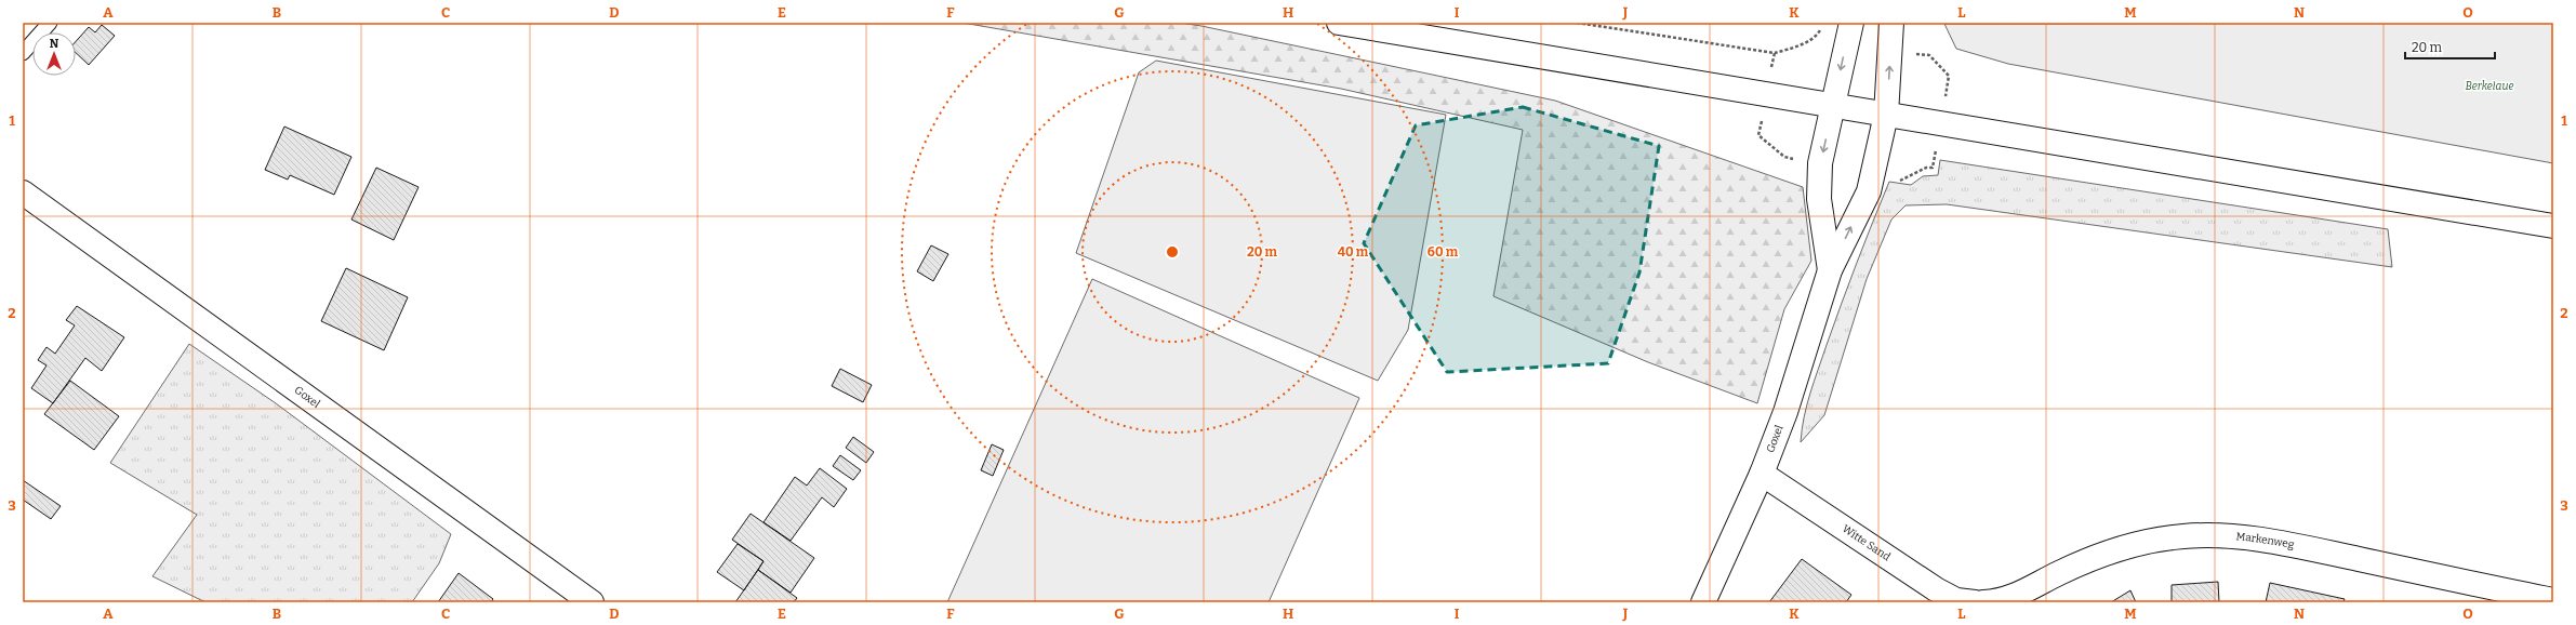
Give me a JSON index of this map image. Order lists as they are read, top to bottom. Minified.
{"streets":{"street":["Goxel","Markenweg","Witte Sand"]},"crossings":[["Goxel","Witte Sand"]],"parks":["Berkelaue"],"scale_bar":"20 m","north":"top","grid":{"columns":["A","B","C","D","E","F","G","H","I","J","K","L","M","N","O"],"rows":["1","2","3"]},"rings":["20 m","40 m","60 m"]}
